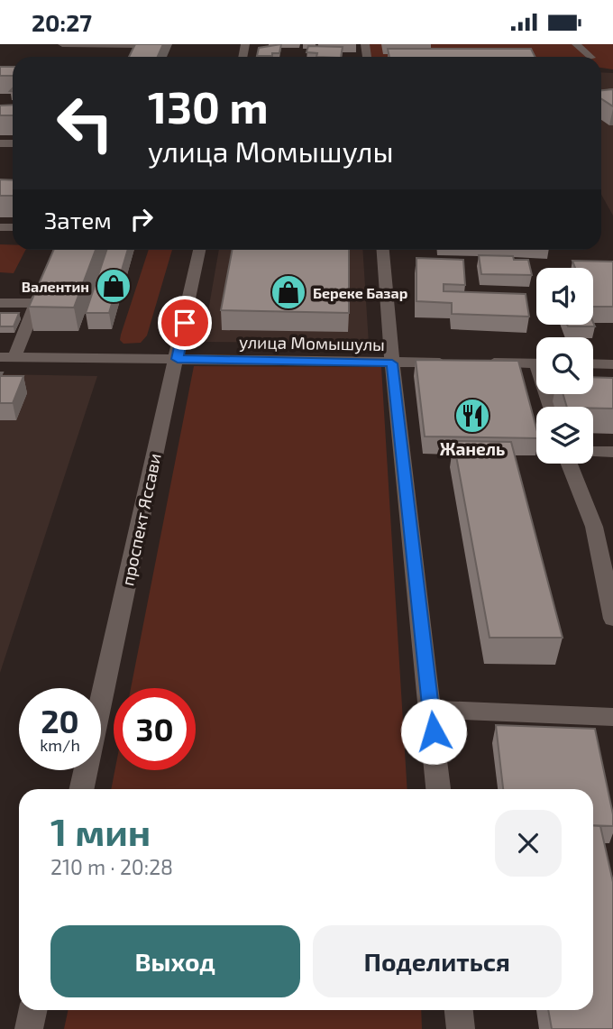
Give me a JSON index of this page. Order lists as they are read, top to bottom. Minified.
{"streets":{"street":["улица Момышулы","проспект Яссави"]},"crossings":[["улица Момышулы","проспект Яссави"]],"places":{"shop":["Валентин","Береке Базар"],"restaurant":["Жанель"]},"page":{"status":"20:27","turn":["130 m","улица Момышулы"],"then":"Затем","speed":"20 km/h","limit":"30","heading":["1 мин","210 m · 20:28"],"buttons":["Выход","Поделиться"]}}
